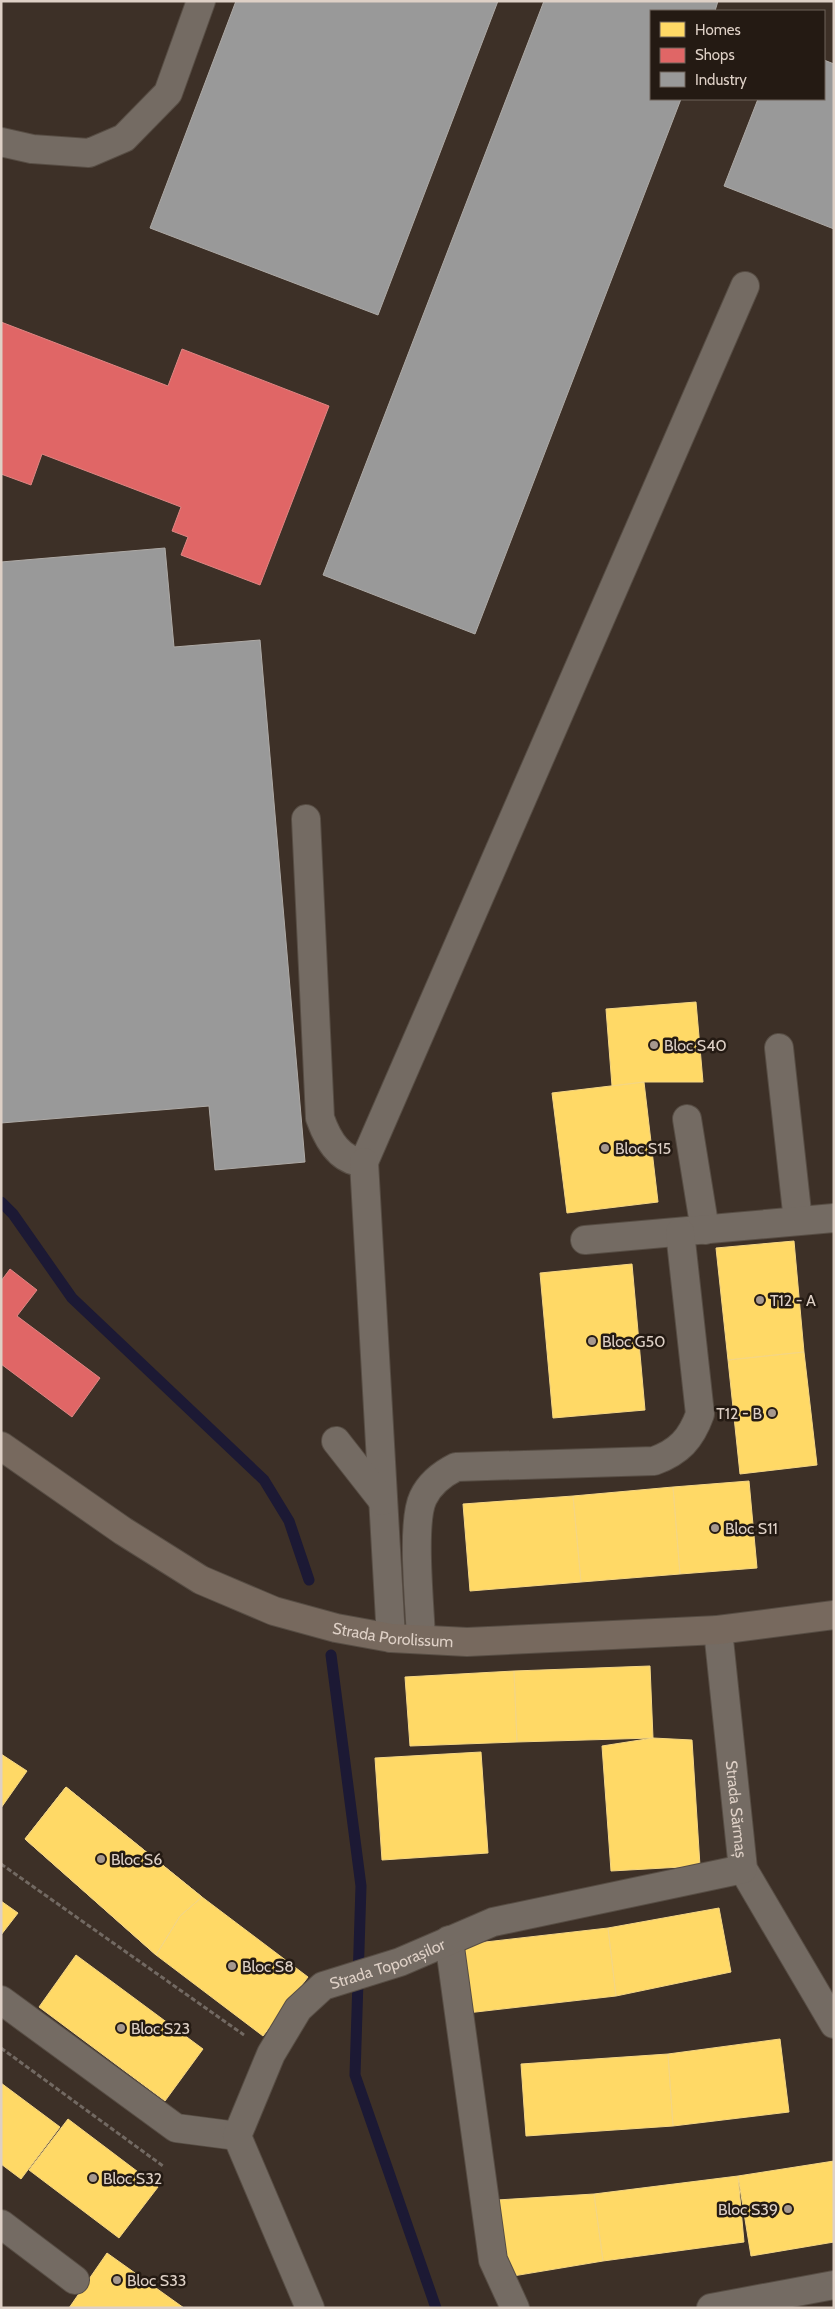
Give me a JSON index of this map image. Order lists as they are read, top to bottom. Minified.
{"streets":{"main road":["Strada Porolissum"],"street":["Strada Sărmaș","Strada Toporașilor"]},"crossings":[["Strada Porolissum","Strada Sărmaș"],["Strada Sărmaș","Strada Toporașilor"]],"places":["Bloc S40","Bloc S15","T12 - A","Bloc G50","T12 - B","Bloc S11","Bloc S6","Bloc S8","Bloc S23","Bloc S32","Bloc S39","Bloc S33"],"legend":["Homes","Shops","Industry"]}
